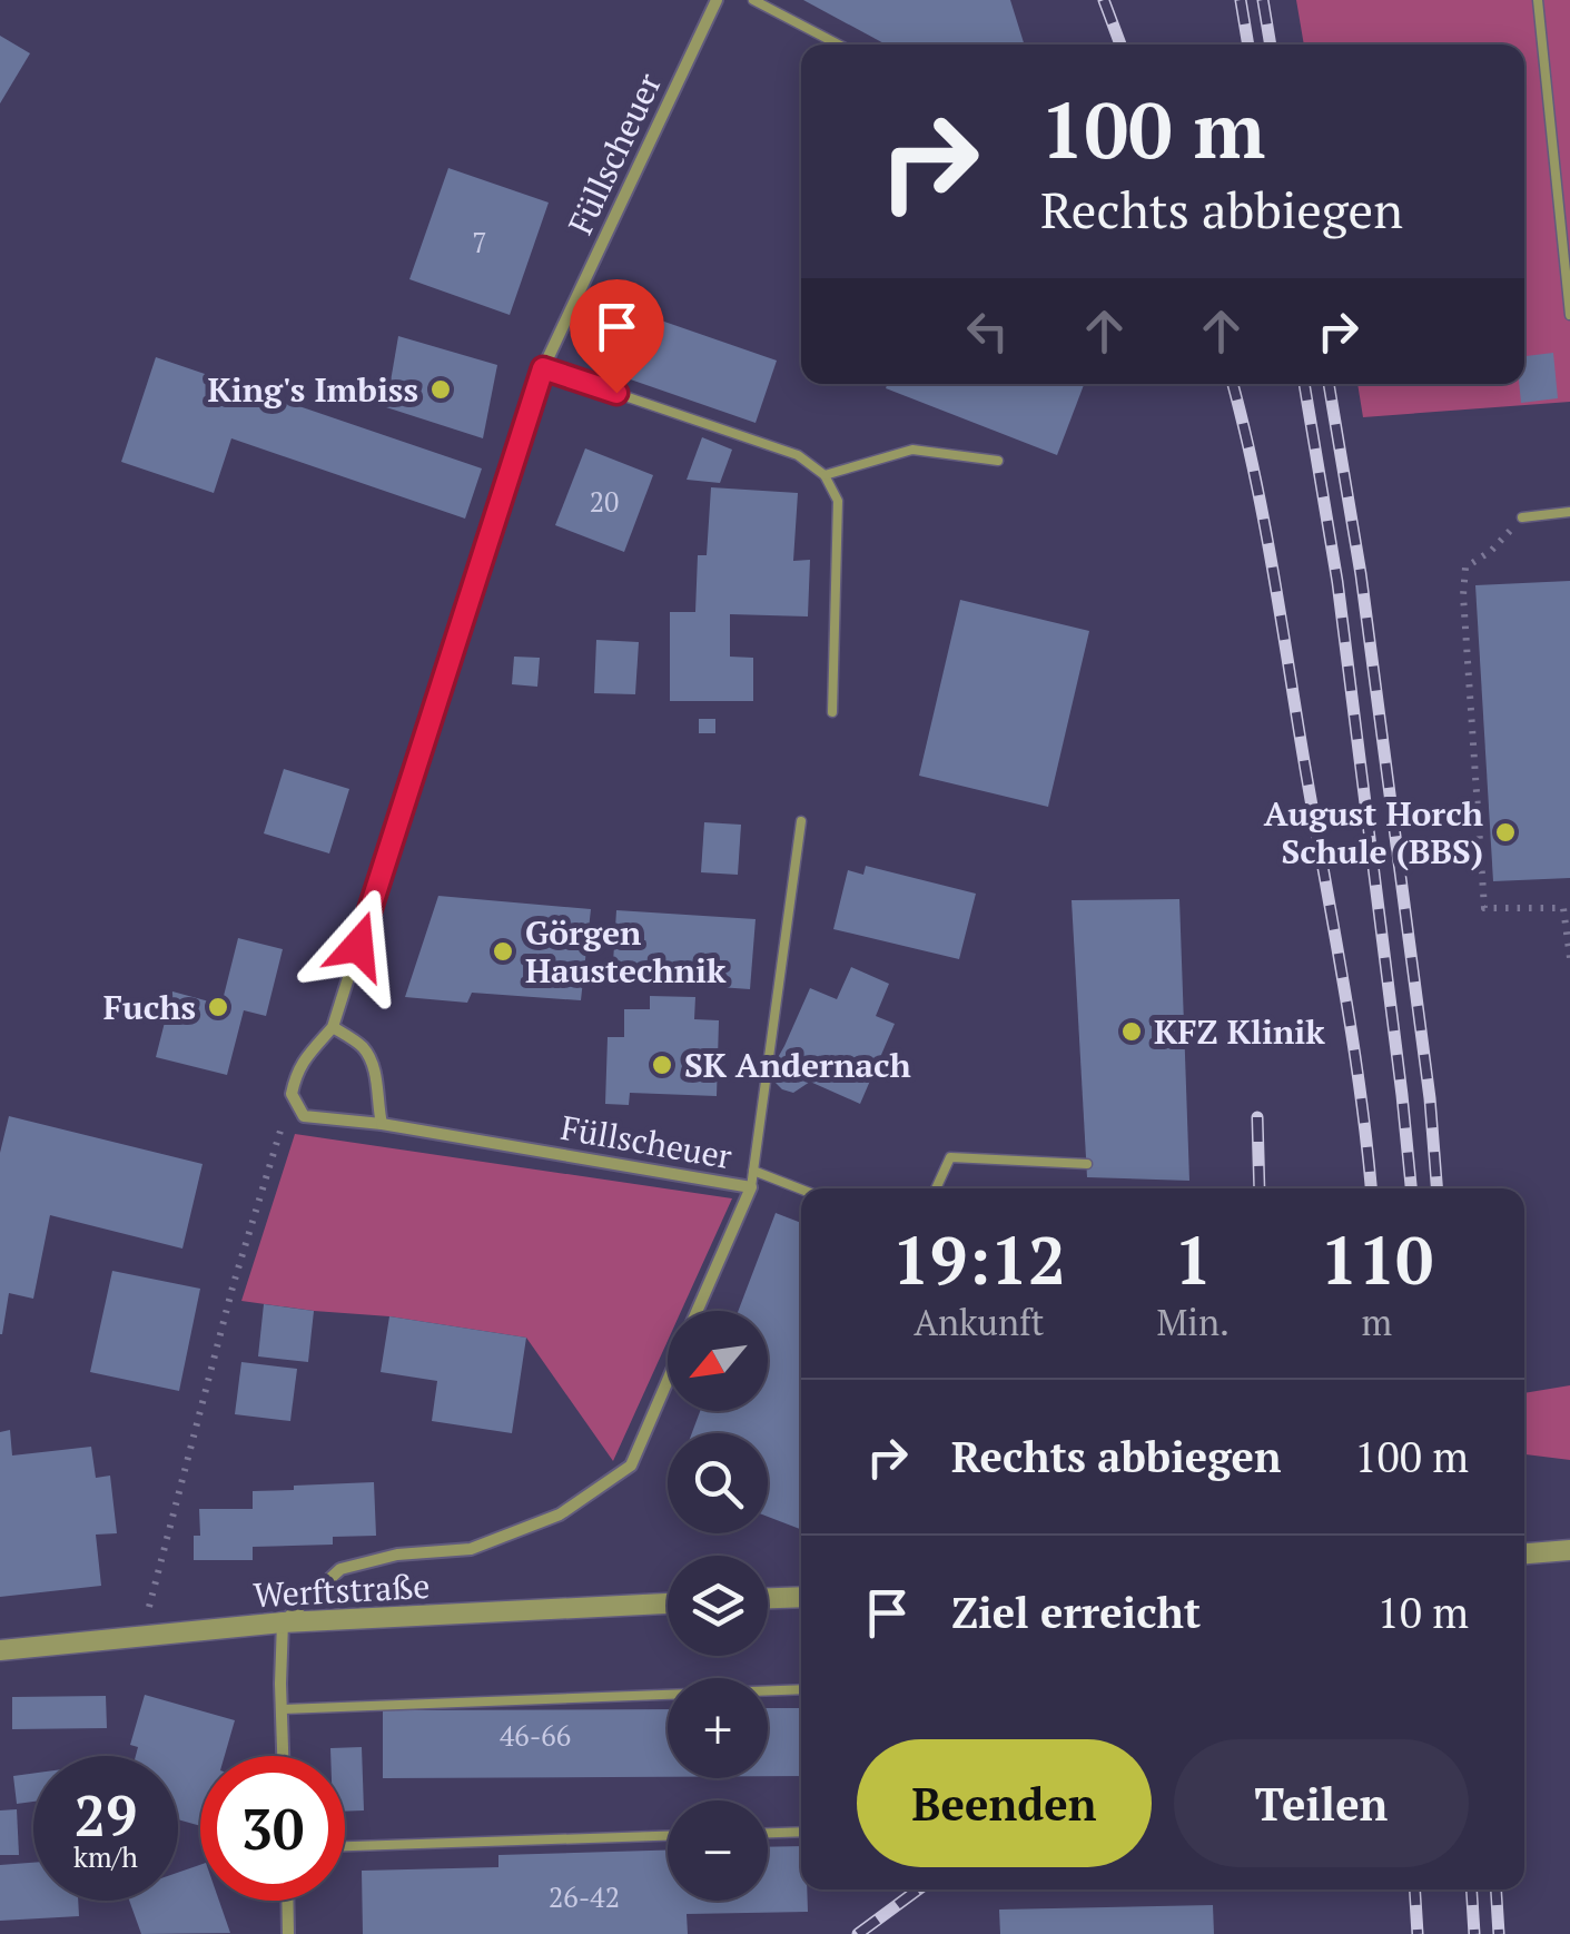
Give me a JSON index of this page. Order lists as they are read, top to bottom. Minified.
{"streets":{"street":["Füllscheuer","Werftstraße"]},"crossings":[["Füllscheuer","Werftstraße"]],"places":["King's Imbiss","August Horch Schule (BBS)","Görgen Haustechnik","Fuchs","KFZ Klinik","SK Andernach"],"house_numbers":["7","20","46-66","26-42"],"north":"bottom left","page":{"turn":["100 m","Rechts abbiegen"],"eta":["19:12","Ankunft","1","Min.","110","m"],"map_buttons":["+","−"],"list":[{"name":"Rechts abbiegen","value":"100 m"},{"name":"Ziel erreicht","value":"10 m"}],"buttons":["Beenden","Teilen"],"speed":"29 km/h","limit":"30"}}
